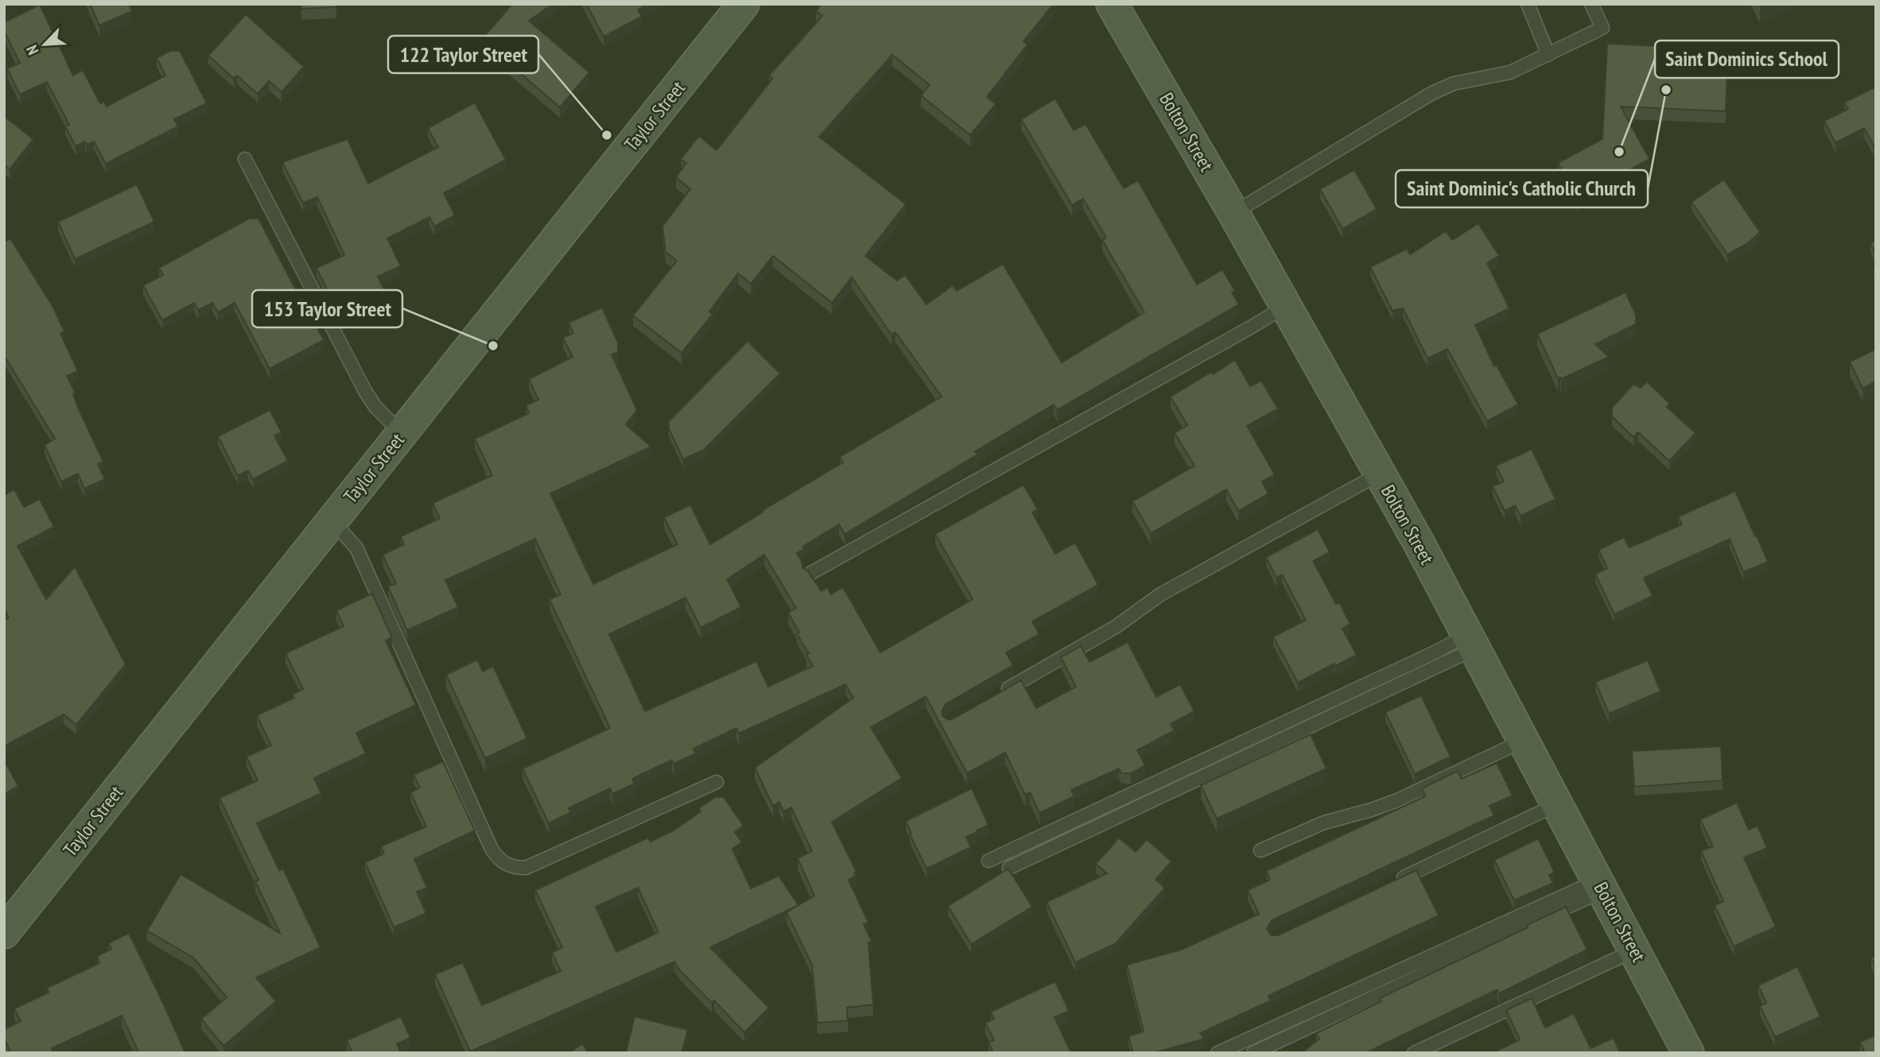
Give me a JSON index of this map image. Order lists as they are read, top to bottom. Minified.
{"streets":{"main road":["Taylor Street","Bolton Street"]},"places":["Saint Dominic's Catholic Church","122 Taylor Street","Saint Dominics School","153 Taylor Street"],"north":"bottom left"}
